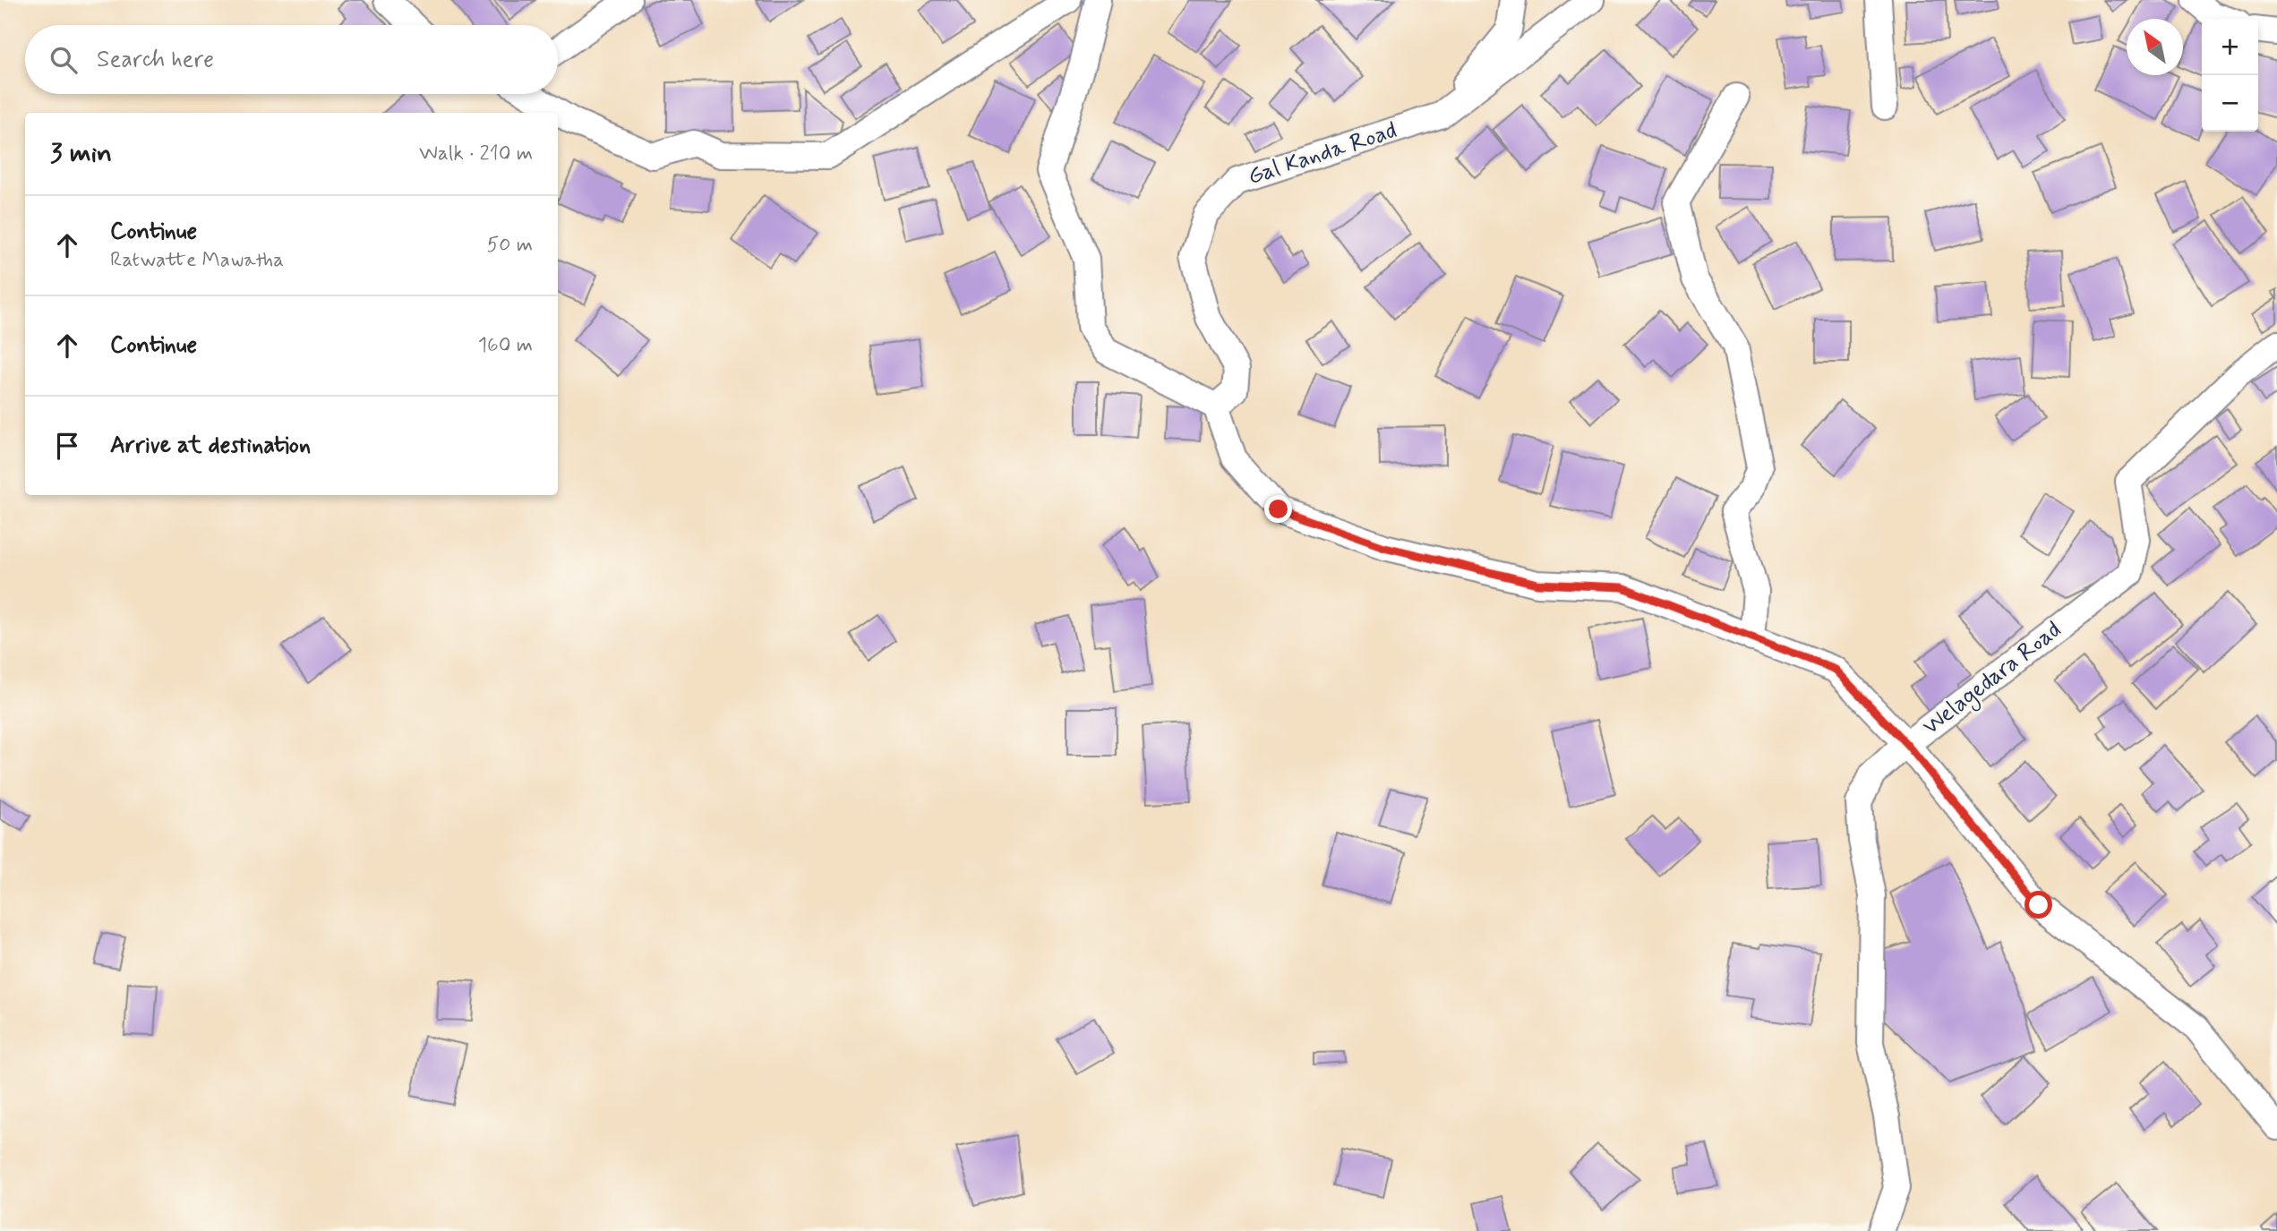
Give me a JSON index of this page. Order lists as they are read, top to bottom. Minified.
{"streets":{"street":["Gal Kanda Road","Welagedara Road"]},"north":"top left","page":{"map_buttons":["+","−"],"search":"Search here","heading":["3 min","Walk · 210 m"],"list":[["Continue","Ratwatte Mawatha","50 m"],["Continue","160 m"],"Arrive at destination"]}}
